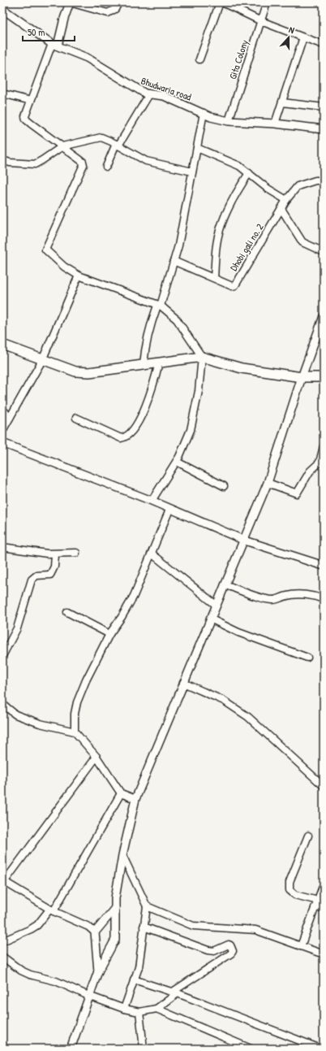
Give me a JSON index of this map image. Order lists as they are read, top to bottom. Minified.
{"streets":{"street":["Gita Colony","Bhudwaria road","Dhobi gali no. 2"]},"crossings":[["Gita Colony","Bhudwaria road"]],"scale_bar":"50 m","north":"top"}
